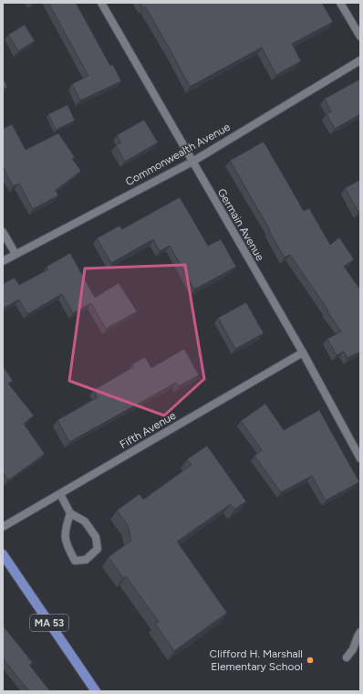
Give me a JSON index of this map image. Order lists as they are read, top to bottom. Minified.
{"streets":{"main road":["MA 53"],"street":["Commonwealth Avenue","Germain Avenue","Fifth Avenue"]},"crossings":[["Commonwealth Avenue","Germain Avenue"],["Germain Avenue","Fifth Avenue"]],"places":["Clifford H. Marshall Elementary School"]}
